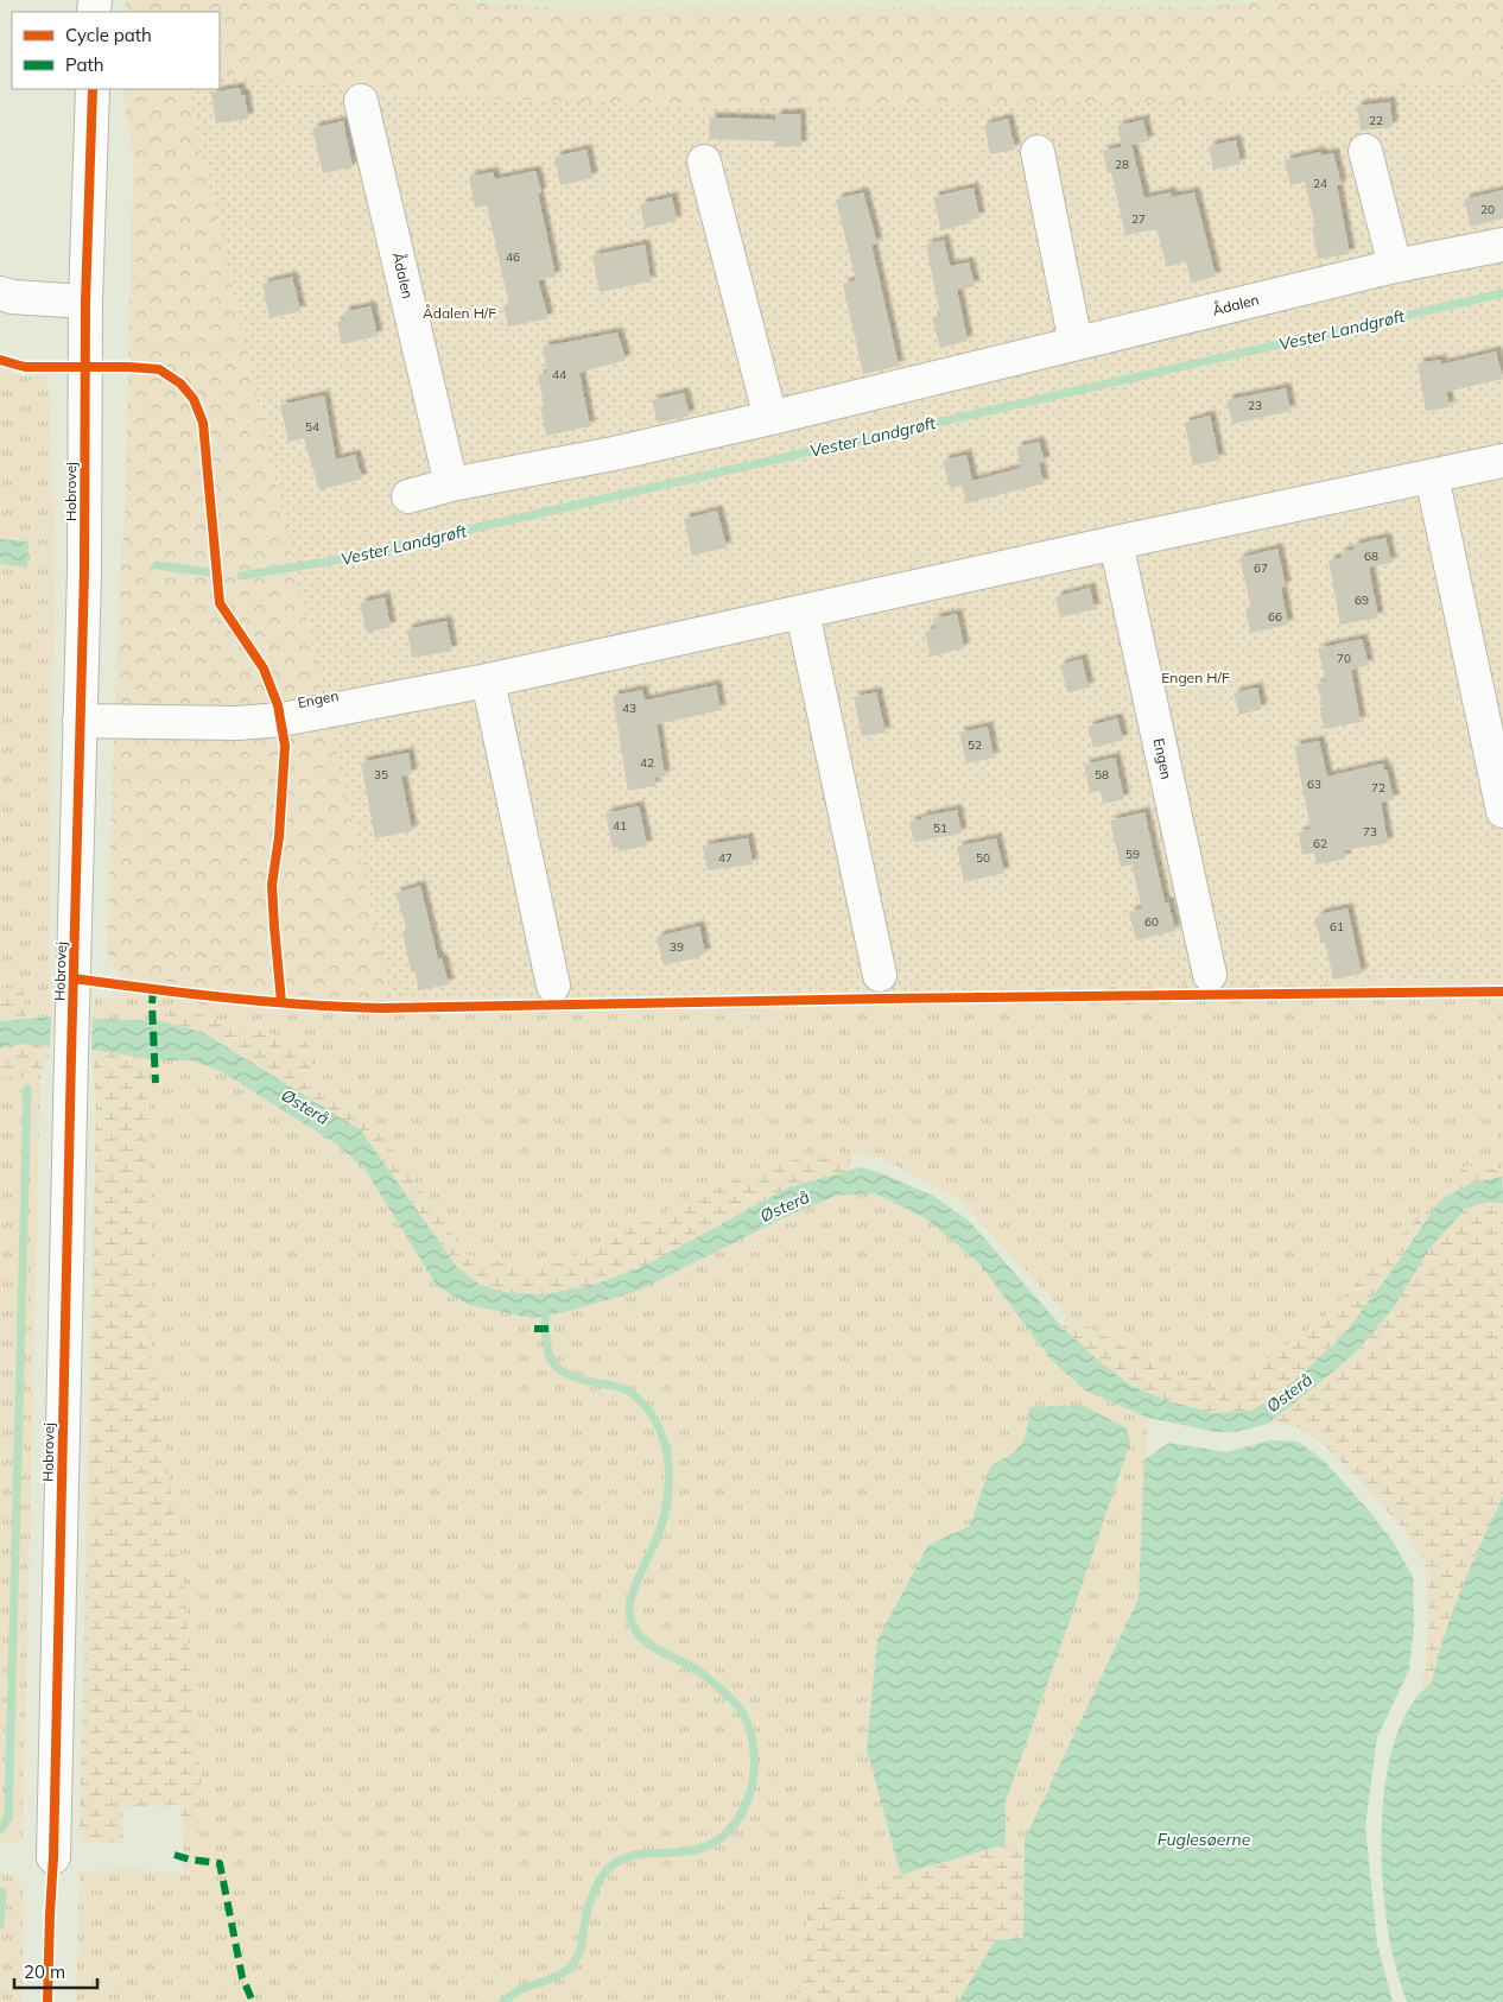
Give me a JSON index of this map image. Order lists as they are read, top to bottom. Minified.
{"streets":{"street":["Ådalen","Hobrovej","Engen"]},"crossings":[["Hobrovej","Engen"]],"water":["Vester Landgrøft","Østerå","Fuglesøerne"],"parks":["Ådalen H/F","Engen H/F"],"house_numbers":["22","28","24","20","27","46","44","23","54","68","67","69","66","70","43","52","42","35","58","63","72","41","51","73","62","59","47","50","60","61","39"],"legend":["Cycle path","Path"],"scale_bar":"20 m"}
